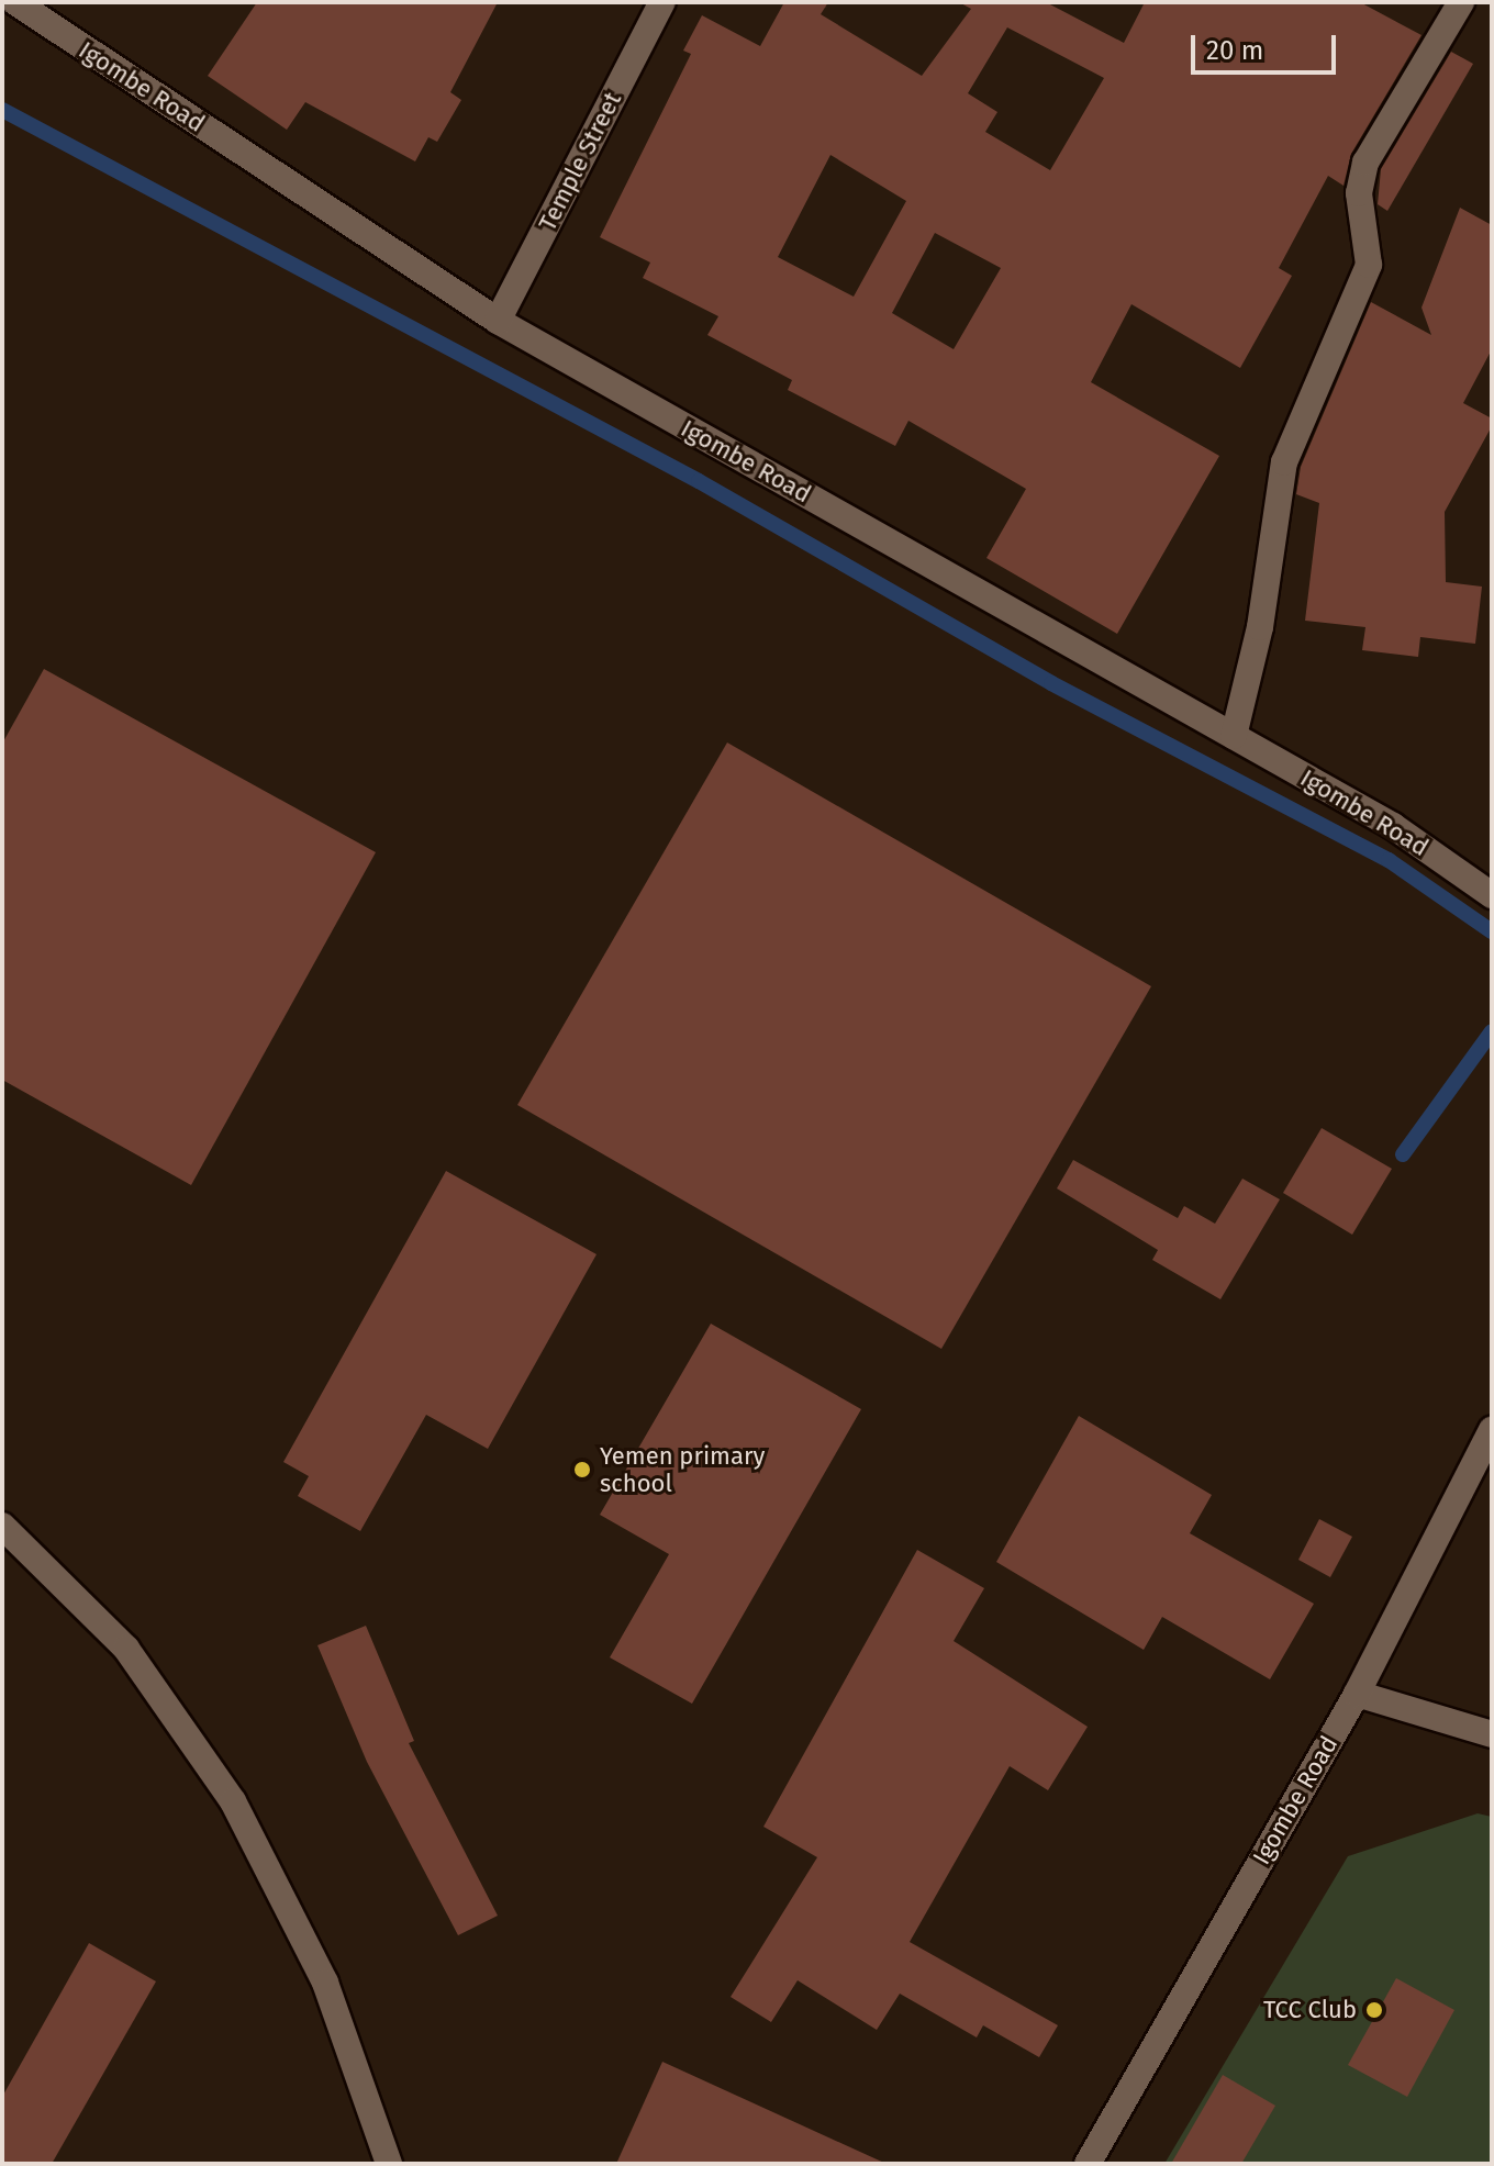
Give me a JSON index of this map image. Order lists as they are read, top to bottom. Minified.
{"streets":{"street":["Igombe Road","Temple Street"]},"crossings":[["Igombe Road","Temple Street"]],"places":["Yemen primary school","TCC Club"],"scale_bar":"20 m"}
